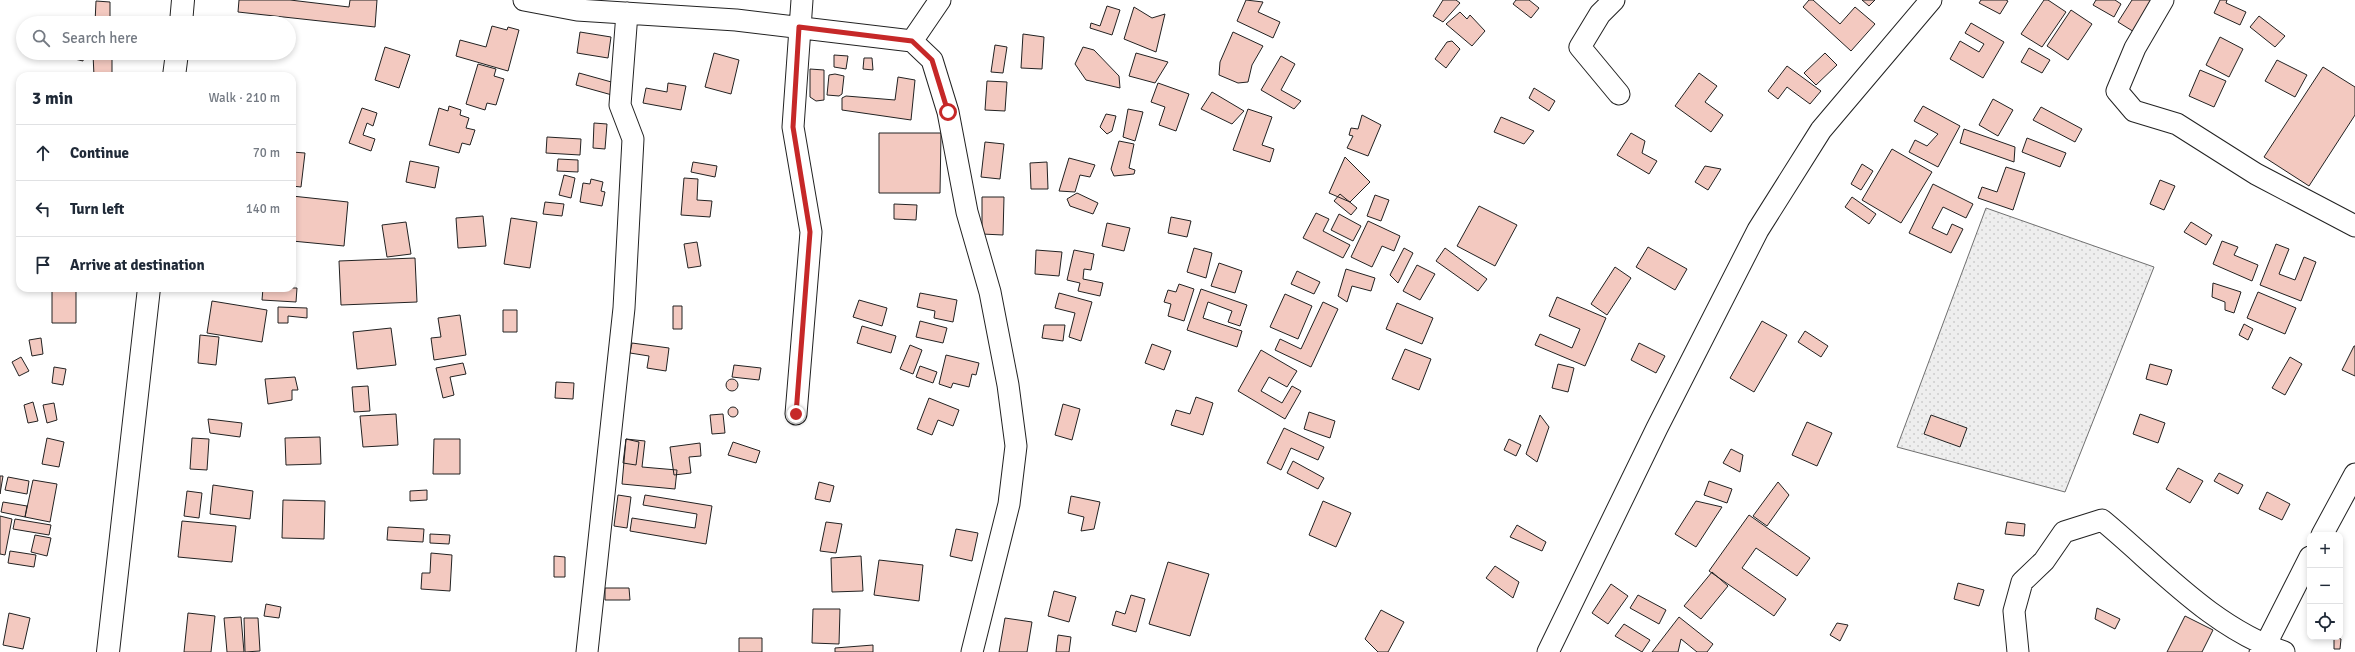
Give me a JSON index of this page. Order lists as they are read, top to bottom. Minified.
{"page":{"search":"Search here","heading":["3 min","Walk · 210 m"],"list":[["Continue","70 m"],["Turn left","140 m"],"Arrive at destination"],"map_buttons":["+","−"]}}
